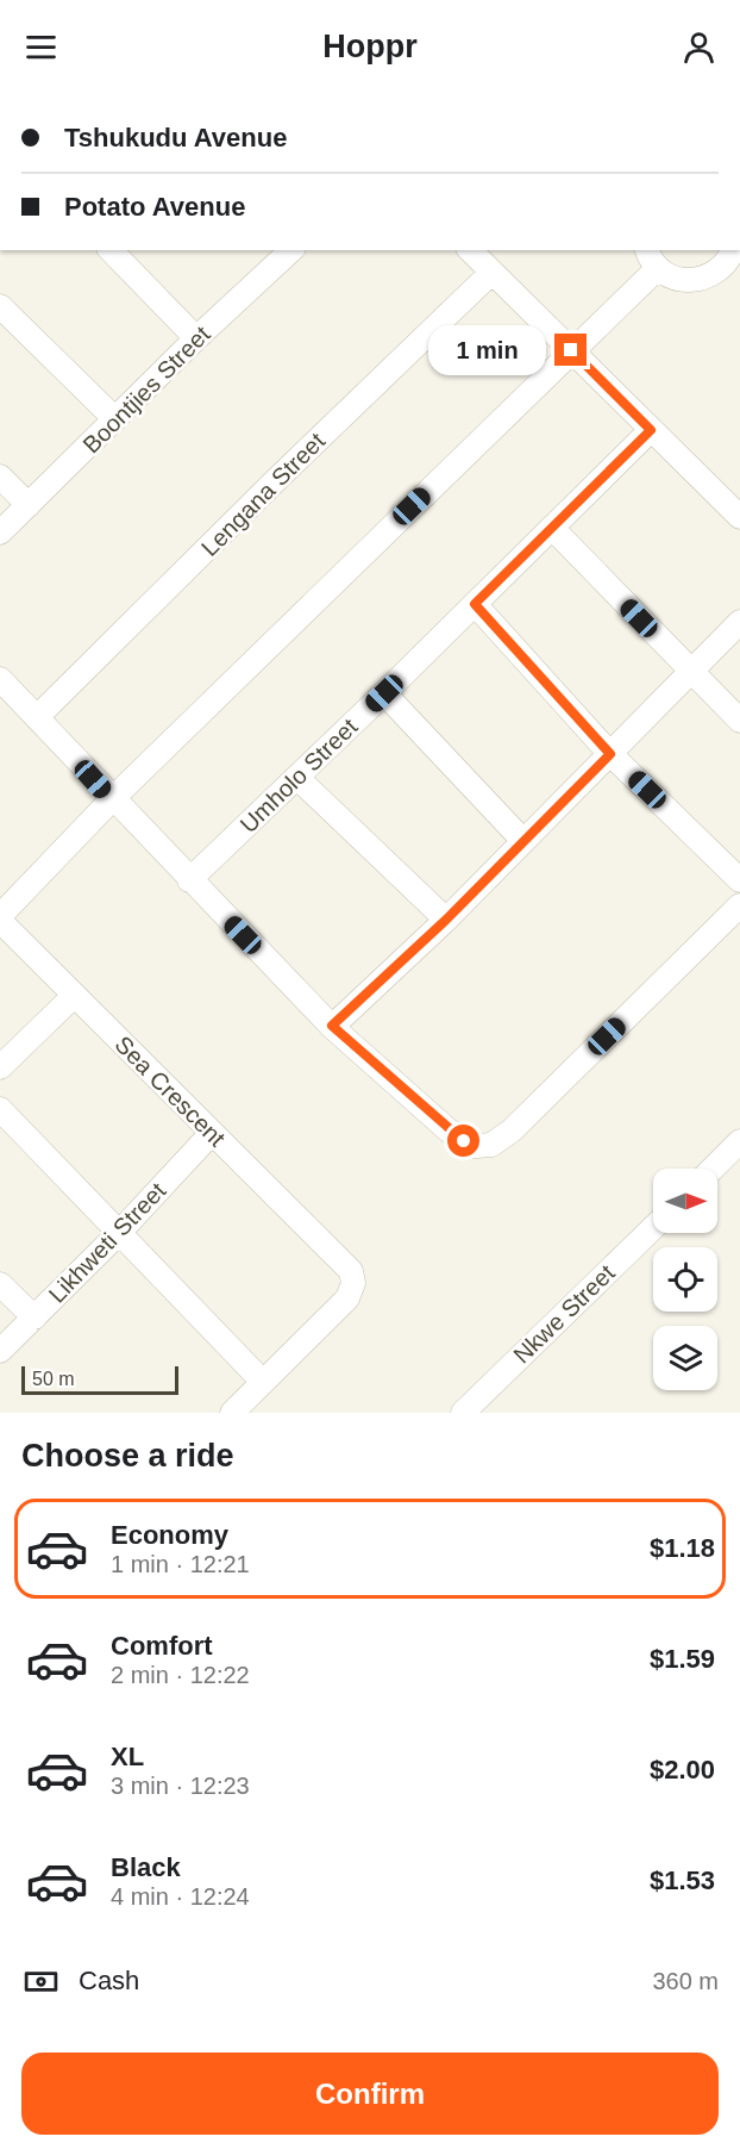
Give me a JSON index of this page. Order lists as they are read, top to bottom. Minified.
{"streets":{"street":["Boontjies Street","Lengana Street","Umholo Street","Sea Crescent","Likhweti Street","Nkwe Street"]},"crossings":[["Sea Crescent","Likhweti Street"]],"scale_bar":"50 m","north":"right","page":{"header":"Hoppr","banner":["Tshukudu Avenue","Potato Avenue"],"bubble":"1 min","scale":"50 m","heading":"Choose a ride","list":[{"name":"Economy","note":"1 min · 12:21","value":"$1.18"},{"name":"Comfort","note":"2 min · 12:22","value":"$1.59"},{"name":"XL","note":"3 min · 12:23","value":"$2.00"},{"name":"Black","note":"4 min · 12:24","value":"$1.53"}],"pay":["Cash","360 m"],"buttons":"Confirm"}}
